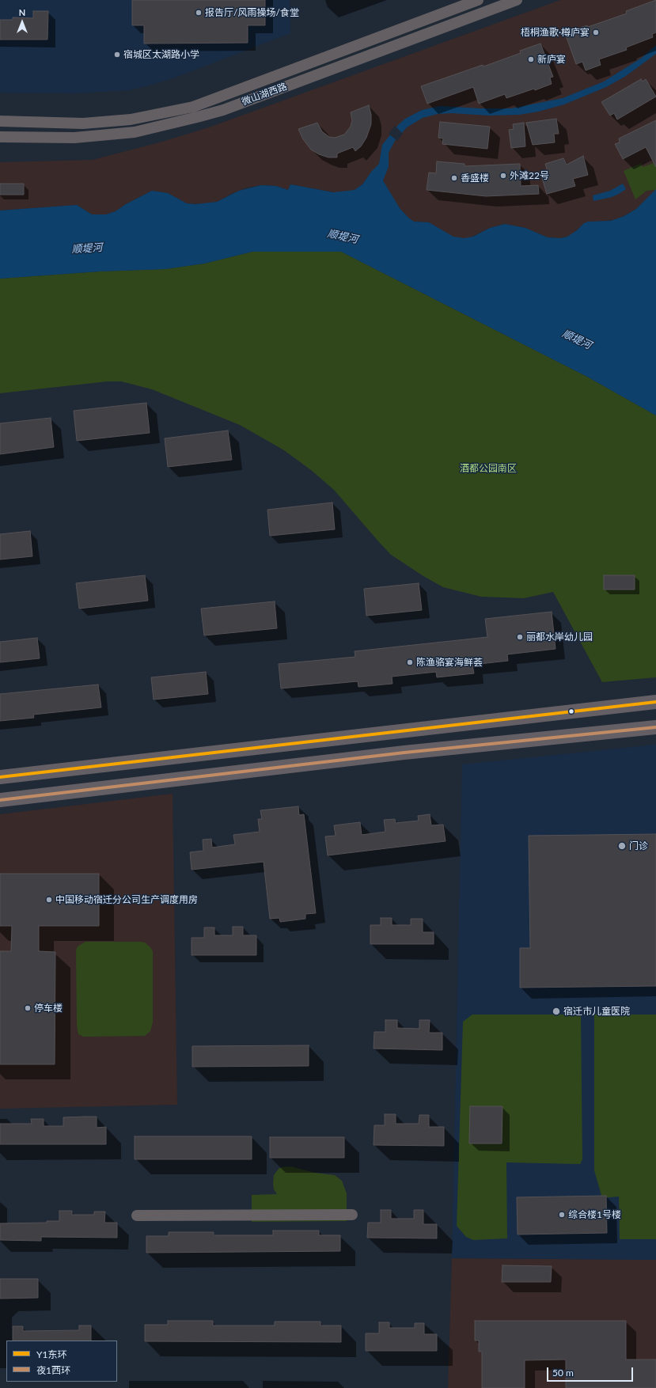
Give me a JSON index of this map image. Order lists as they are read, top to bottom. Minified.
{"streets":{"street":["微山湖西路"]},"water":["顺堤河"],"parks":["酒都公园南区"],"places":["报告厅/风雨操场/食堂","梧桐渔歌·樽庐宴","宿城区太湖路小学","新庐宴","外滩22号","香盛楼","丽都水岸幼儿园","陈渔骆宴海鲜荟","门诊","中国移动宿迁分公司生产调度用房","停车楼","宿迁市儿童医院","综合楼1号楼"],"lines":["transit line Y1东环","transit line 夜1西环"],"legend":["Y1东环","夜1西环"],"scale_bar":"50 m","north":"top"}
